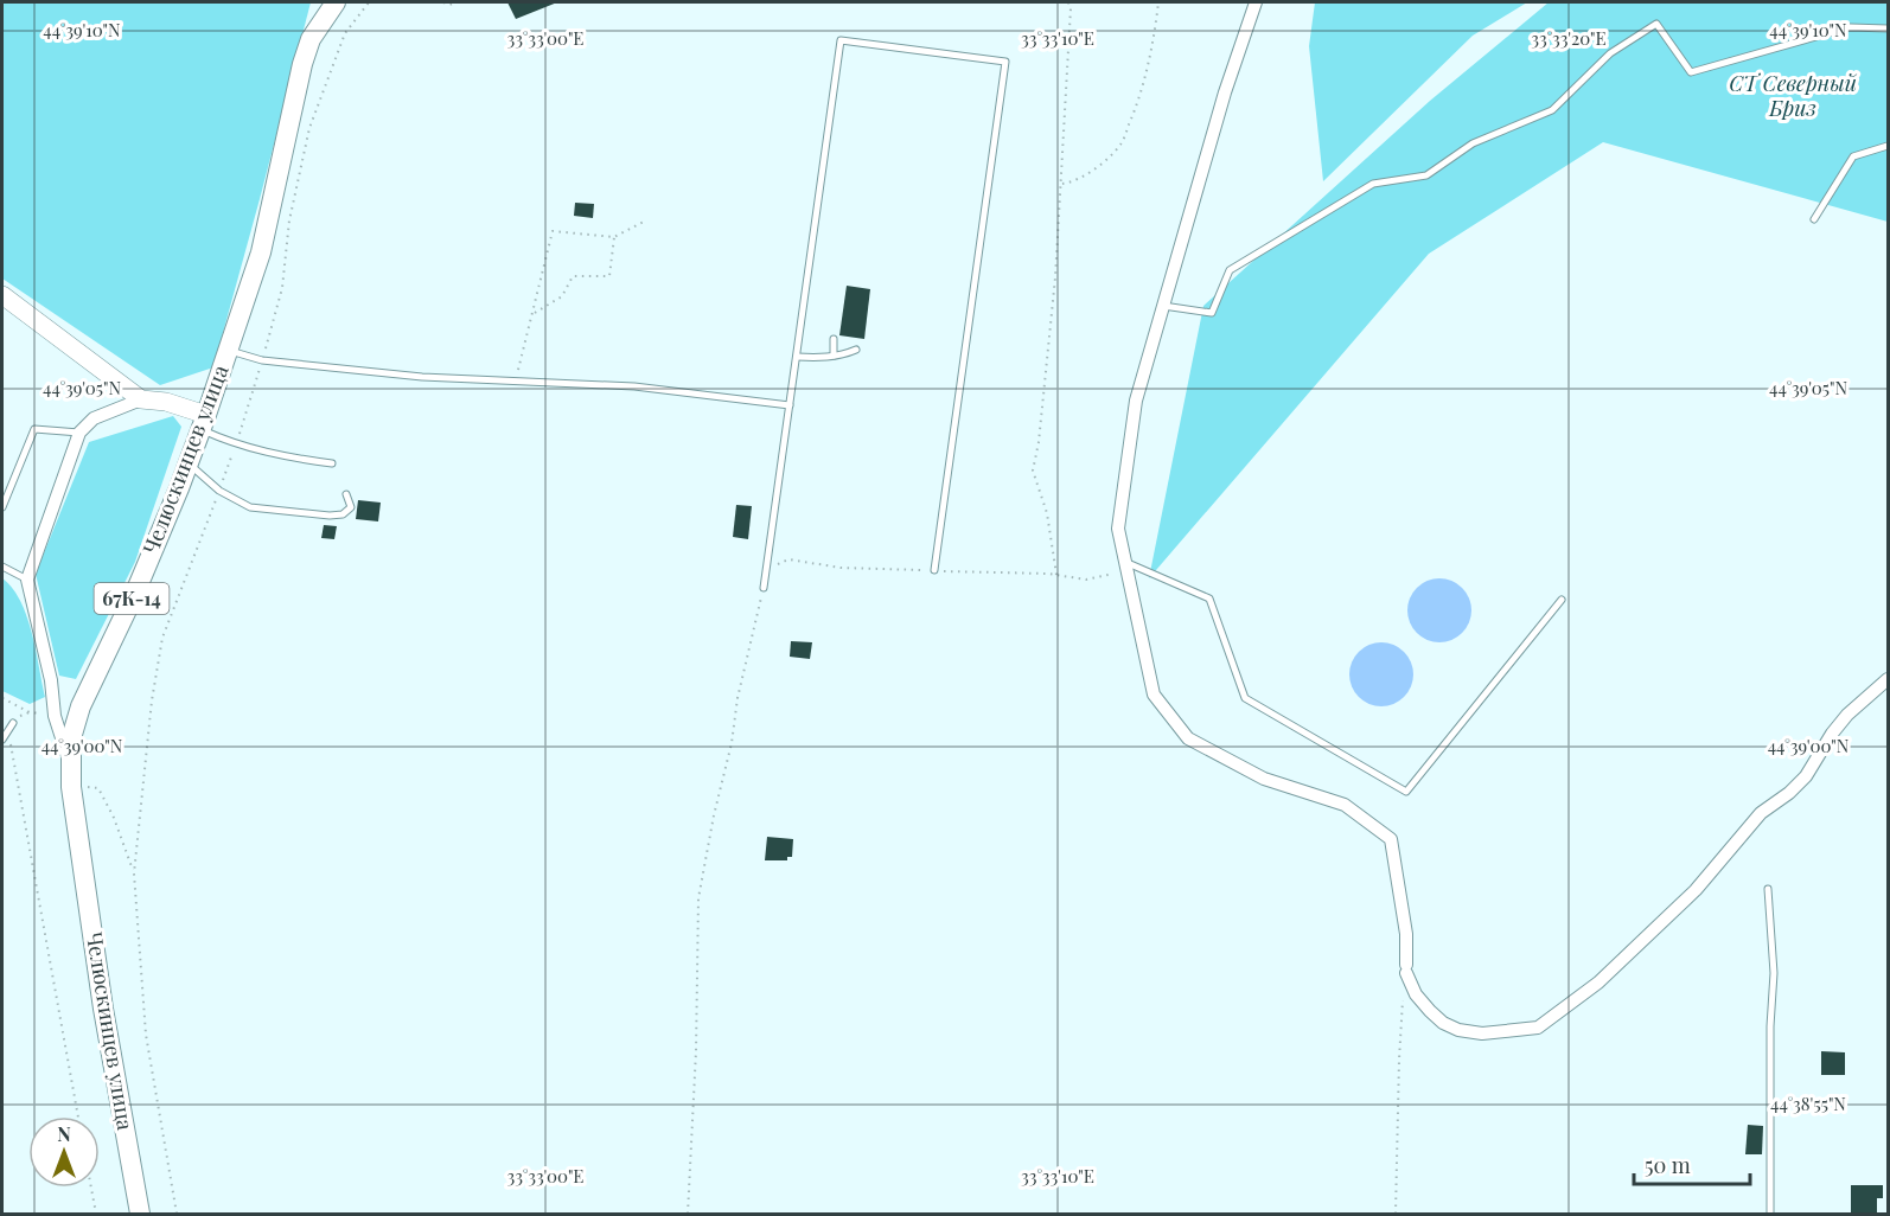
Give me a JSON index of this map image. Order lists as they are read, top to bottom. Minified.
{"streets":{"main road":["Челюскинцев улица","67К-14"]},"parks":["СТ Северный Бриз"],"scale_bar":"50 m","north":"top","coordinates":["44°39'10\"N","33°33'00\"E","33°33'10\"E","33°33'20\"E","44°39'05\"N","44°39'00\"N","44°38'55\"N"]}
